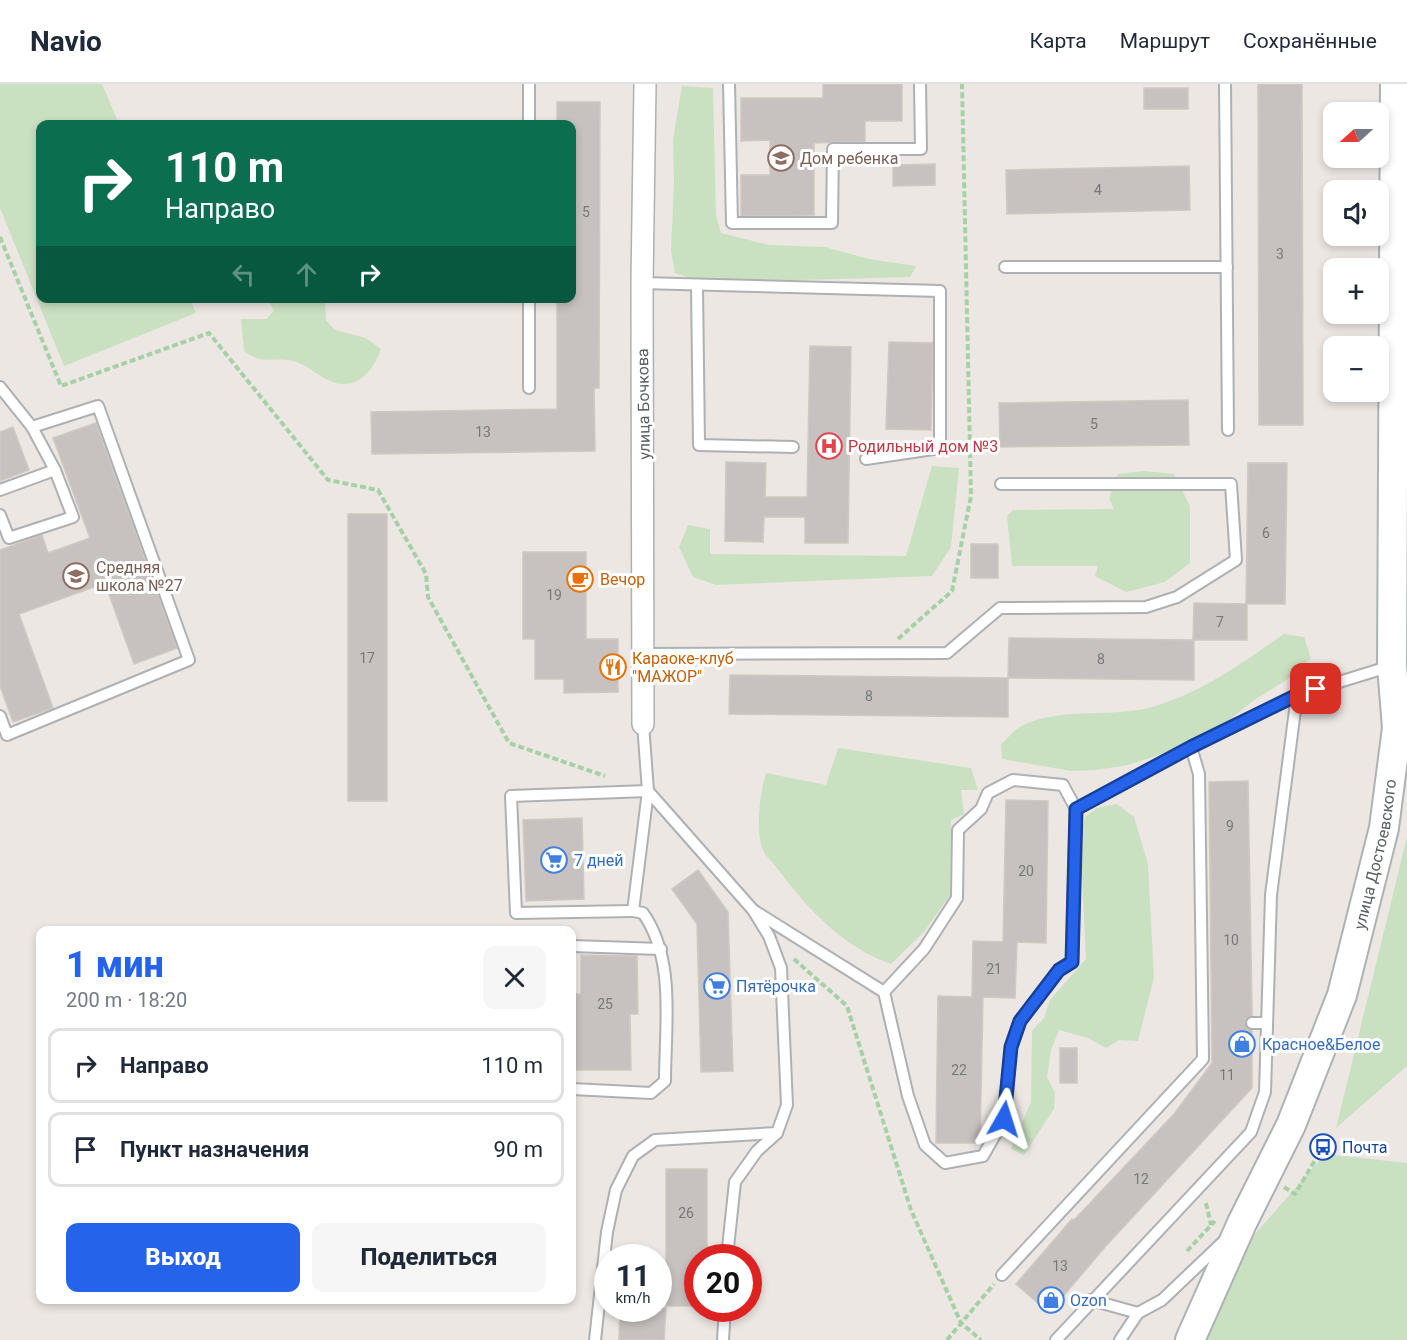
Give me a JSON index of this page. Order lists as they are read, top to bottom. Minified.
{"streets":{"street":["улица Бочкова","улица Достоевского"]},"places":{"school or university":["Дом ребенка","Средняя школа №27"],"hospital":["Родильный дом №3"],"cafe":["Вечор"],"restaurant":["Караоке-клуб \"МАЖОР\""],"supermarket":["7 дней","Пятёрочка"],"shop":["Красное&Белое","Ozon"],"bus stop":["Почта"]},"house_numbers":["4","5","3","5","13","6","19","7","17","8","8","9","20","10","21","25","22","11","12","26","13"],"north":"left","page":{"header":"Navio","nav":["Карта","Маршрут","Сохранённые"],"map_buttons":["+","−"],"turn":["110 m","Направо"],"heading":["1 мин","200 m · 18:20"],"list":[{"name":"Направо","value":"110 m"},{"name":"Пункт назначения","value":"90 m"}],"buttons":["Выход","Поделиться"],"speed":"11 km/h","limit":"20"}}
